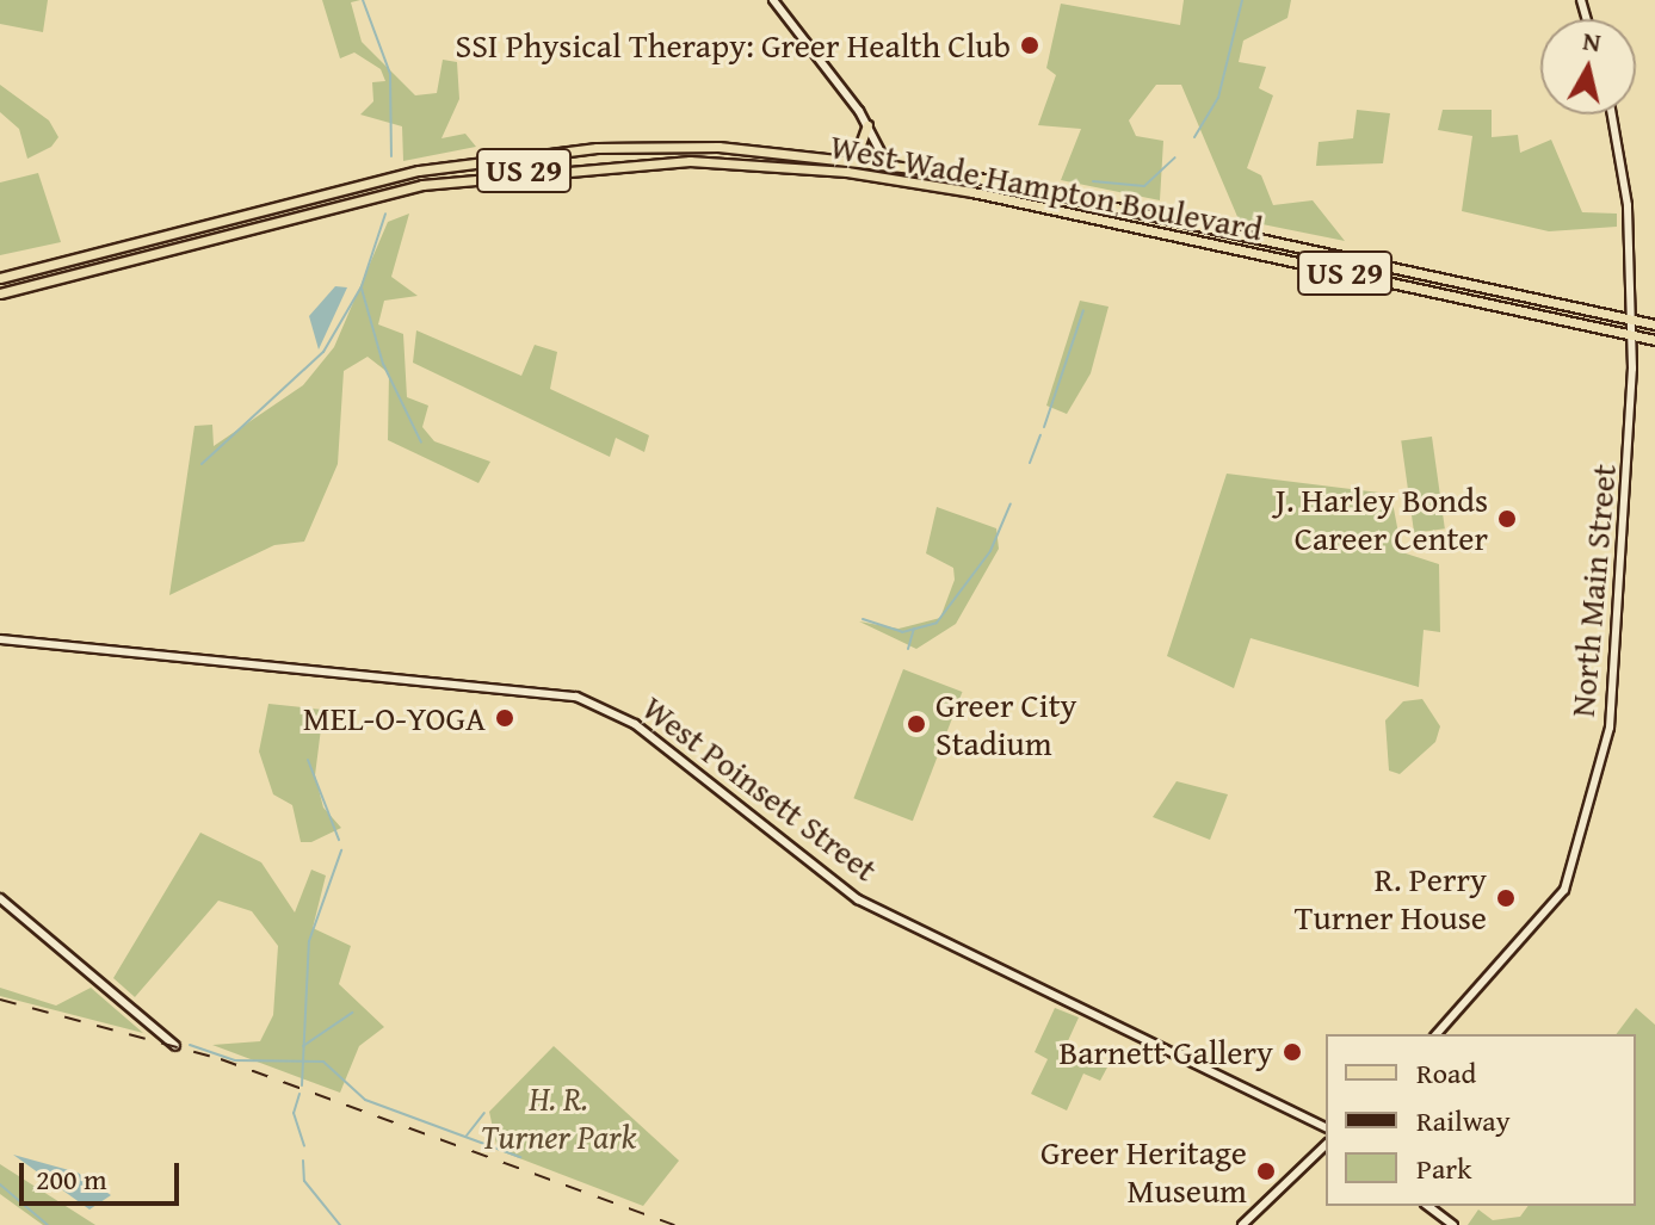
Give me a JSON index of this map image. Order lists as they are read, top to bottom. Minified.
{"streets":{"main road":["US 29","West Wade Hampton Boulevard","North Main Street","West Poinsett Street"]},"crossings":[["US 29","West Wade Hampton Boulevard"],["US 29","North Main Street"],["West Wade Hampton Boulevard","North Main Street"]],"parks":["H. R. Turner Park"],"places":["SSI Physical Therapy: Greer Health Club","J. Harley Bonds Career Center","MEL-O-YOGA","Greer City Stadium","R. Perry Turner House","Barnett Gallery","Greer Heritage Museum"],"legend":["Road","Railway","Park"],"scale_bar":"200 m","north":"top"}
